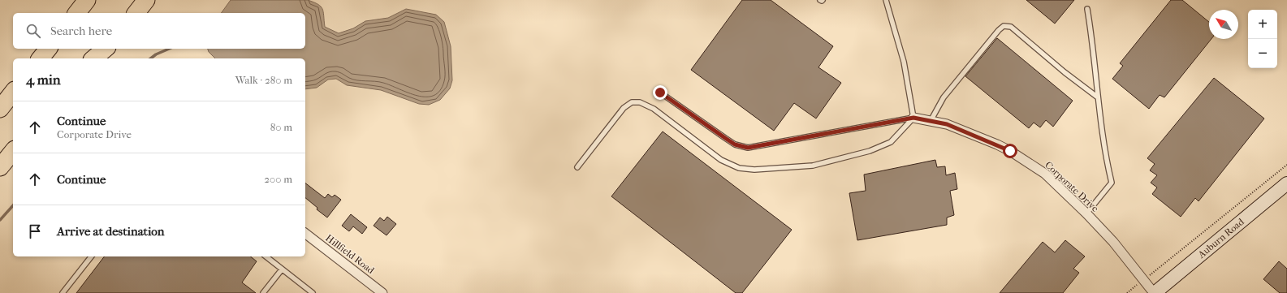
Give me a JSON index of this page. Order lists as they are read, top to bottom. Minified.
{"streets":{"main road":["Auburn Road"],"street":["Corporate Drive","Hillfield Road"]},"crossings":[["Corporate Drive","Auburn Road"]],"north":"top left","page":{"map_buttons":["+","−"],"search":"Search here","heading":["4 min","Walk · 280 m"],"list":[["Continue","Corporate Drive","80 m"],["Continue","200 m"],"Arrive at destination"]}}
